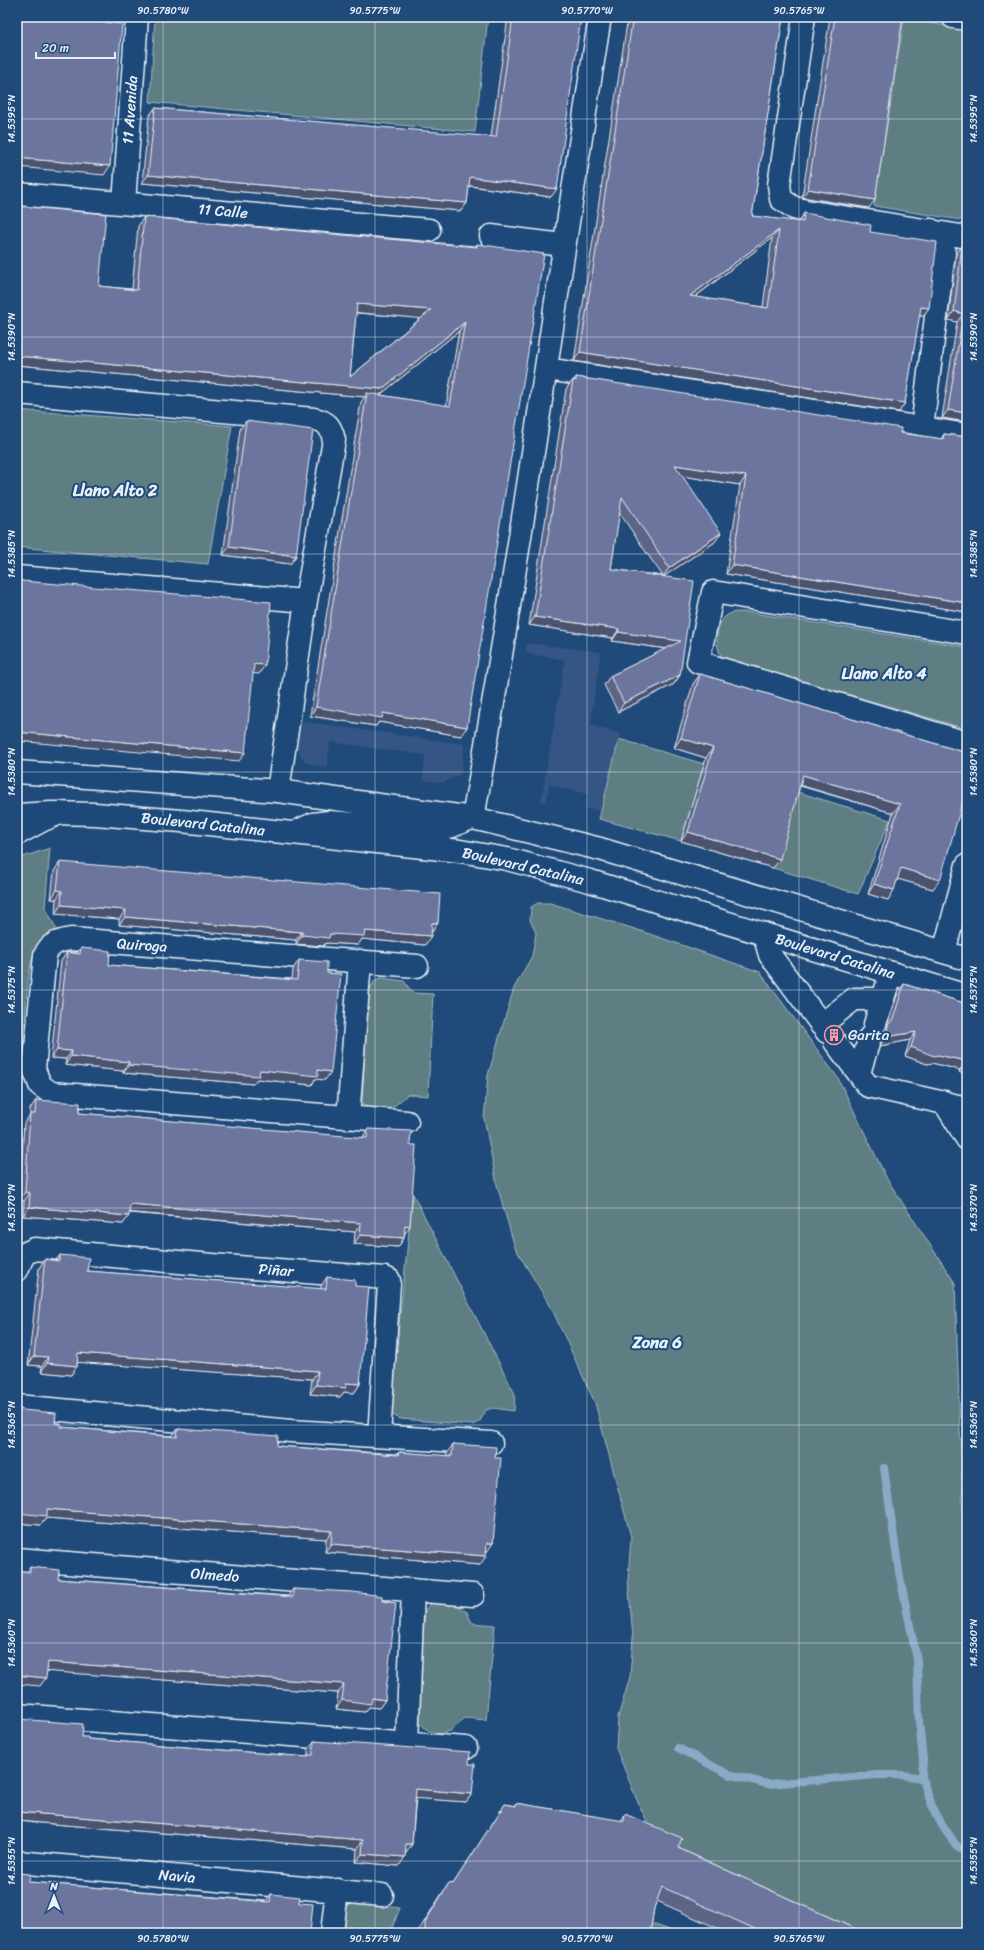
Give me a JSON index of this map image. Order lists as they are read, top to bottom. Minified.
{"streets":{"street":["11 Avenida","11 Calle","Boulevard Catalina","Quiroga","Piñar","Olmedo","Navia"]},"crossings":[["11 Avenida","11 Calle"]],"districts":["Llano Alto 2","Llano Alto 4","Zona 6"],"places":{"building":["Garita"]},"scale_bar":"20 m","north":"top","coordinates":["90.5780°W","90.5775°W","90.5770°W","90.5765°W","14.5395°N","14.5390°N","14.5385°N","14.5380°N","14.5375°N","14.5370°N","14.5365°N","14.5360°N","14.5355°N"]}
